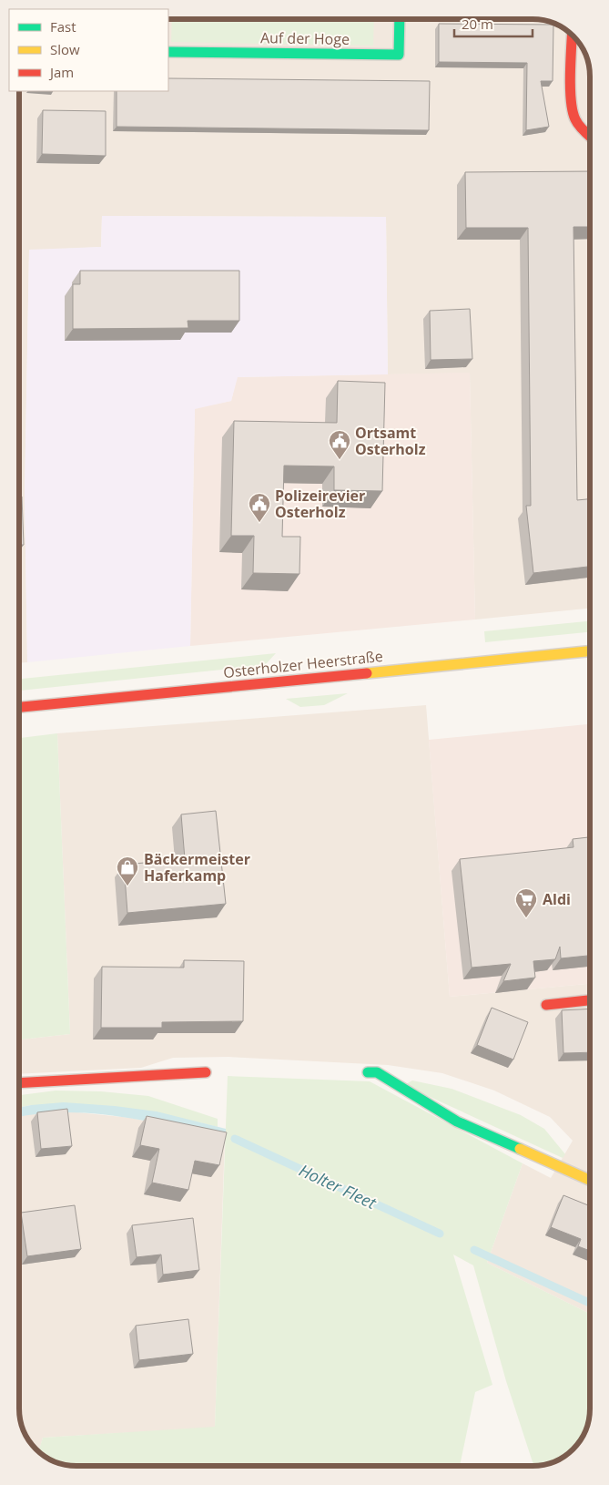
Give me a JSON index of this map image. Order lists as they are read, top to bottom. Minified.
{"streets":{"street":["Auf der Hoge","Osterholzer Heerstraße"]},"water":["Holter Fleet"],"places":{"public building":["Ortsamt Osterholz","Polizeirevier Osterholz"],"shop":["Bäckermeister Haferkamp"],"supermarket":["Aldi"]},"legend":["Fast","Slow","Jam"],"scale_bar":"20 m"}
